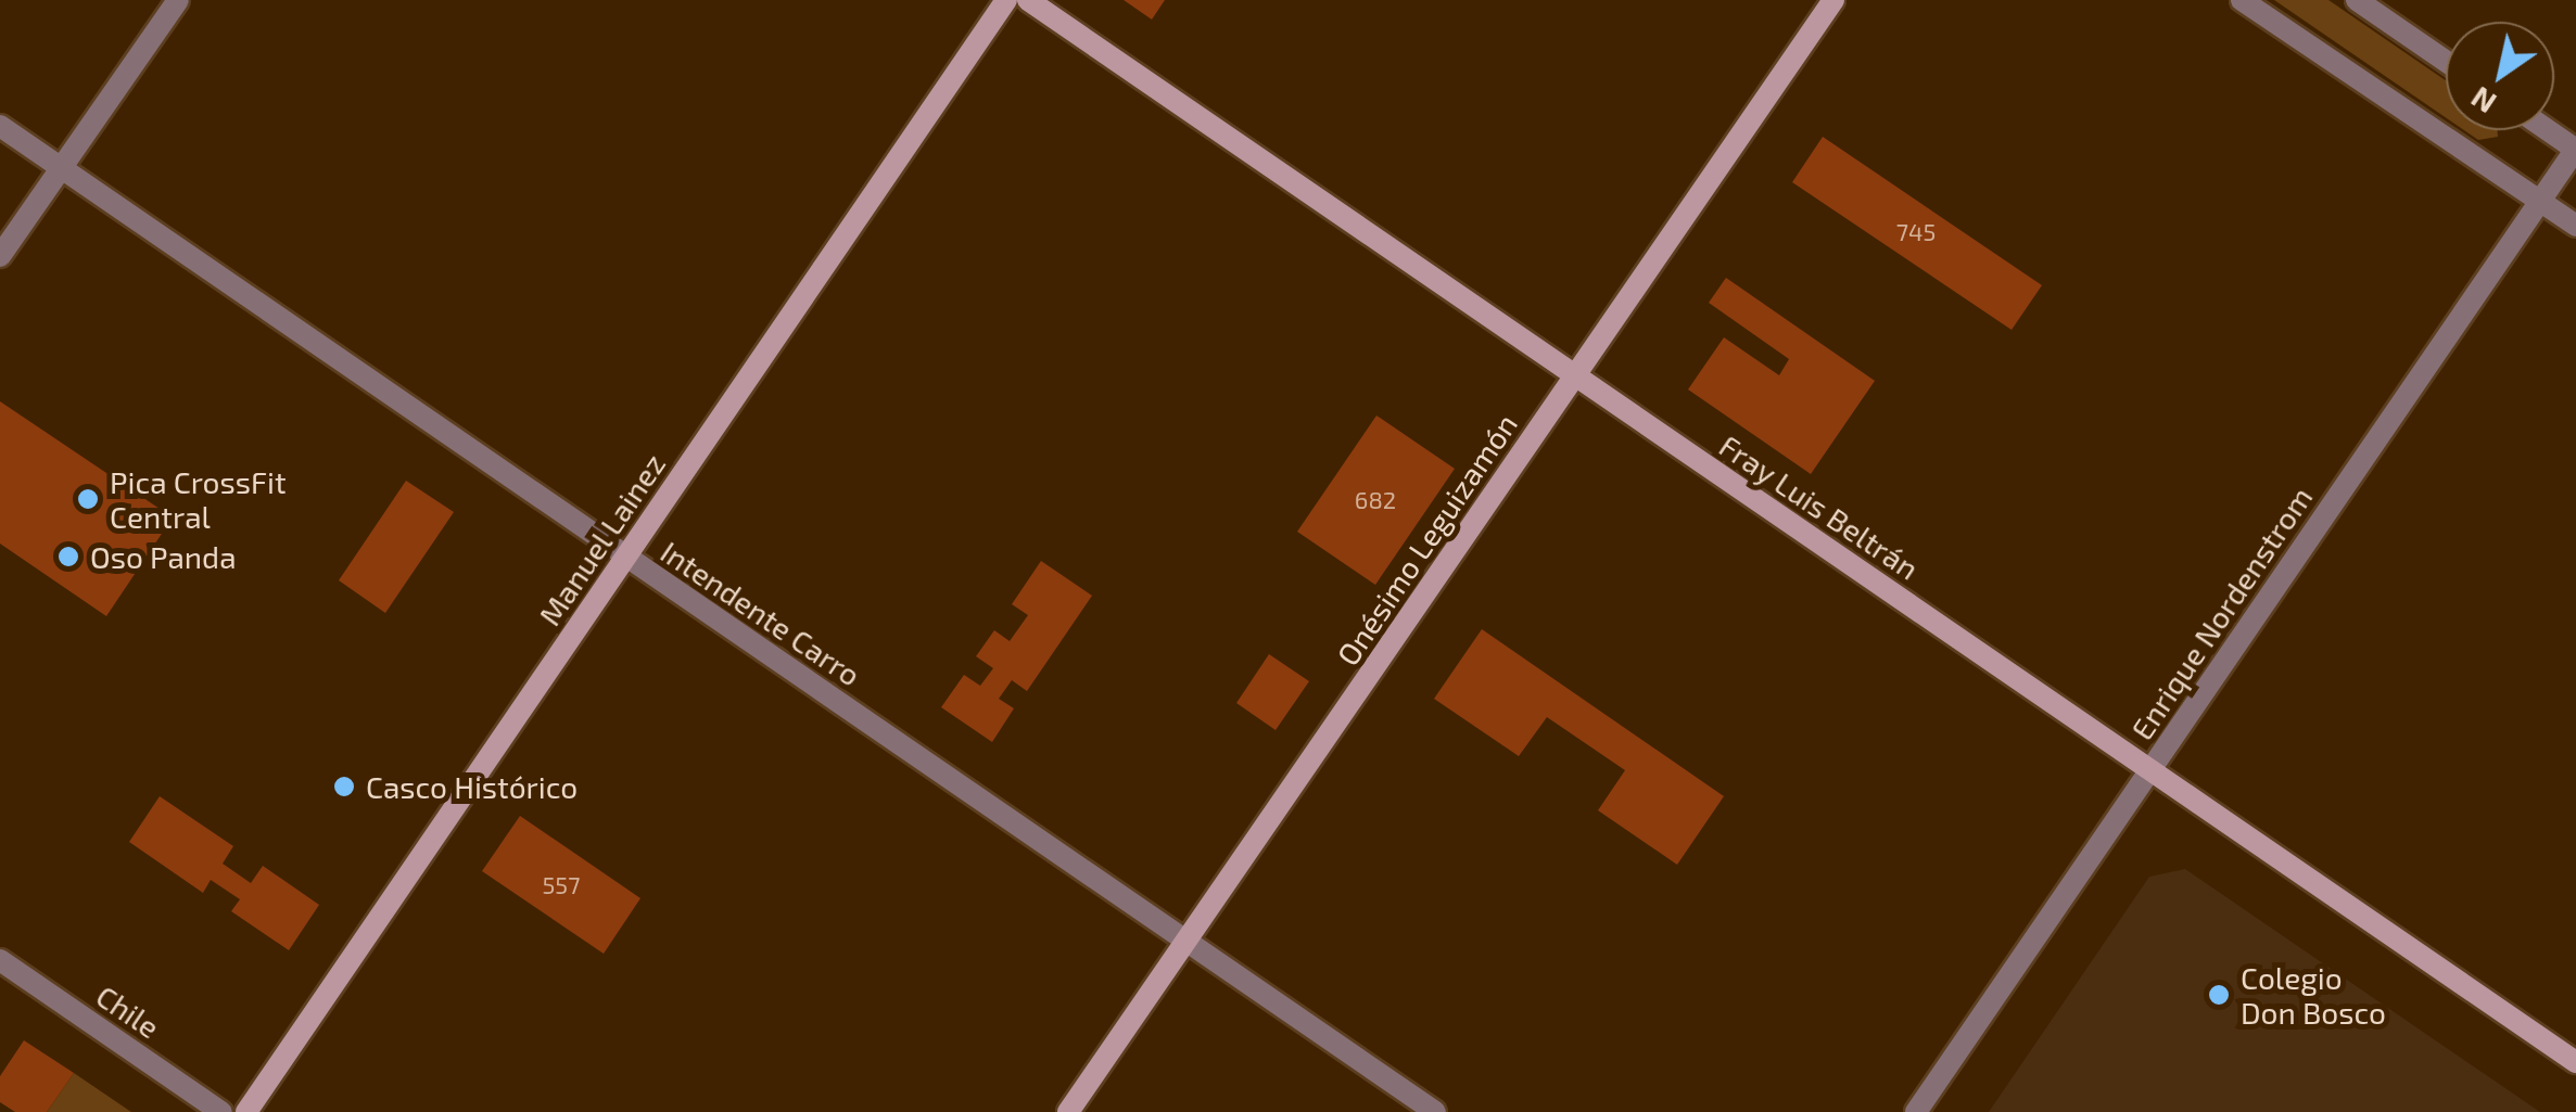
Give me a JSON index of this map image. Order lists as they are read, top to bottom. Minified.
{"streets":{"street":["Fray Luis Beltrán","Manuel Lainez","Onésimo Leguizamón","Intendente Carro","Enrique Nordenstrom","Chile"]},"crossings":[["Fray Luis Beltrán","Onésimo Leguizamón"],["Fray Luis Beltrán","Enrique Nordenstrom"],["Manuel Lainez","Intendente Carro"],["Onésimo Leguizamón","Intendente Carro"]],"places":["Pica CrossFit Central","Oso Panda","Casco Histórico","Colegio Don Bosco"],"house_numbers":["745","682","557"],"north":"bottom left"}
